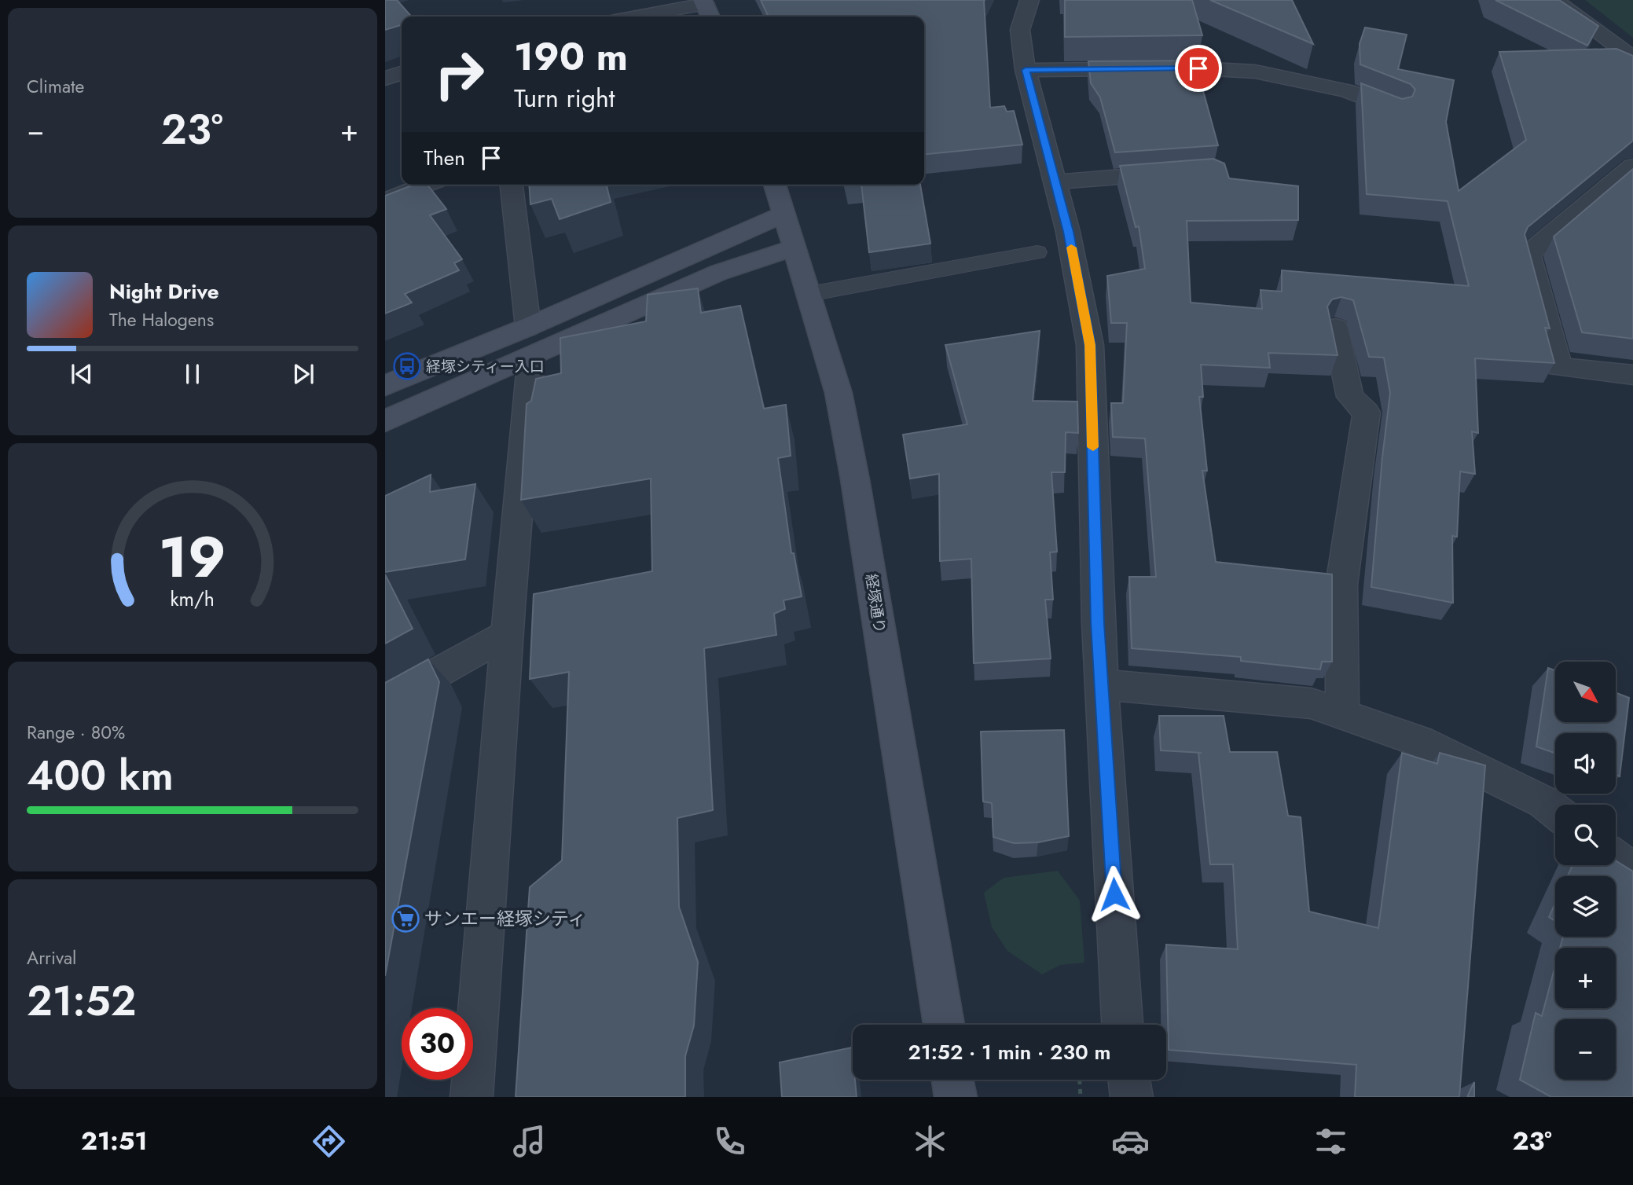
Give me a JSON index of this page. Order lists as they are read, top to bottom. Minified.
{"streets":{"main road":["経塚通り"]},"places":{"bus stop":["経塚シティー入口"],"supermarket":["サンエー経塚シティ"]},"north":"bottom right","page":{"tile":["Climate",["Range · 80%","400 km"],["Arrival","21:52"]],"turn":["190 m","Turn right"],"heat":["−","23°","+"],"then":"Then","song":["Night Drive","The Halogens"],"map_buttons":["+","−"],"limit":"30","trip":"21:52 · 1 min · 230 m","tabs":["21:51","23°"],"gauge":["19","km/h"]}}
